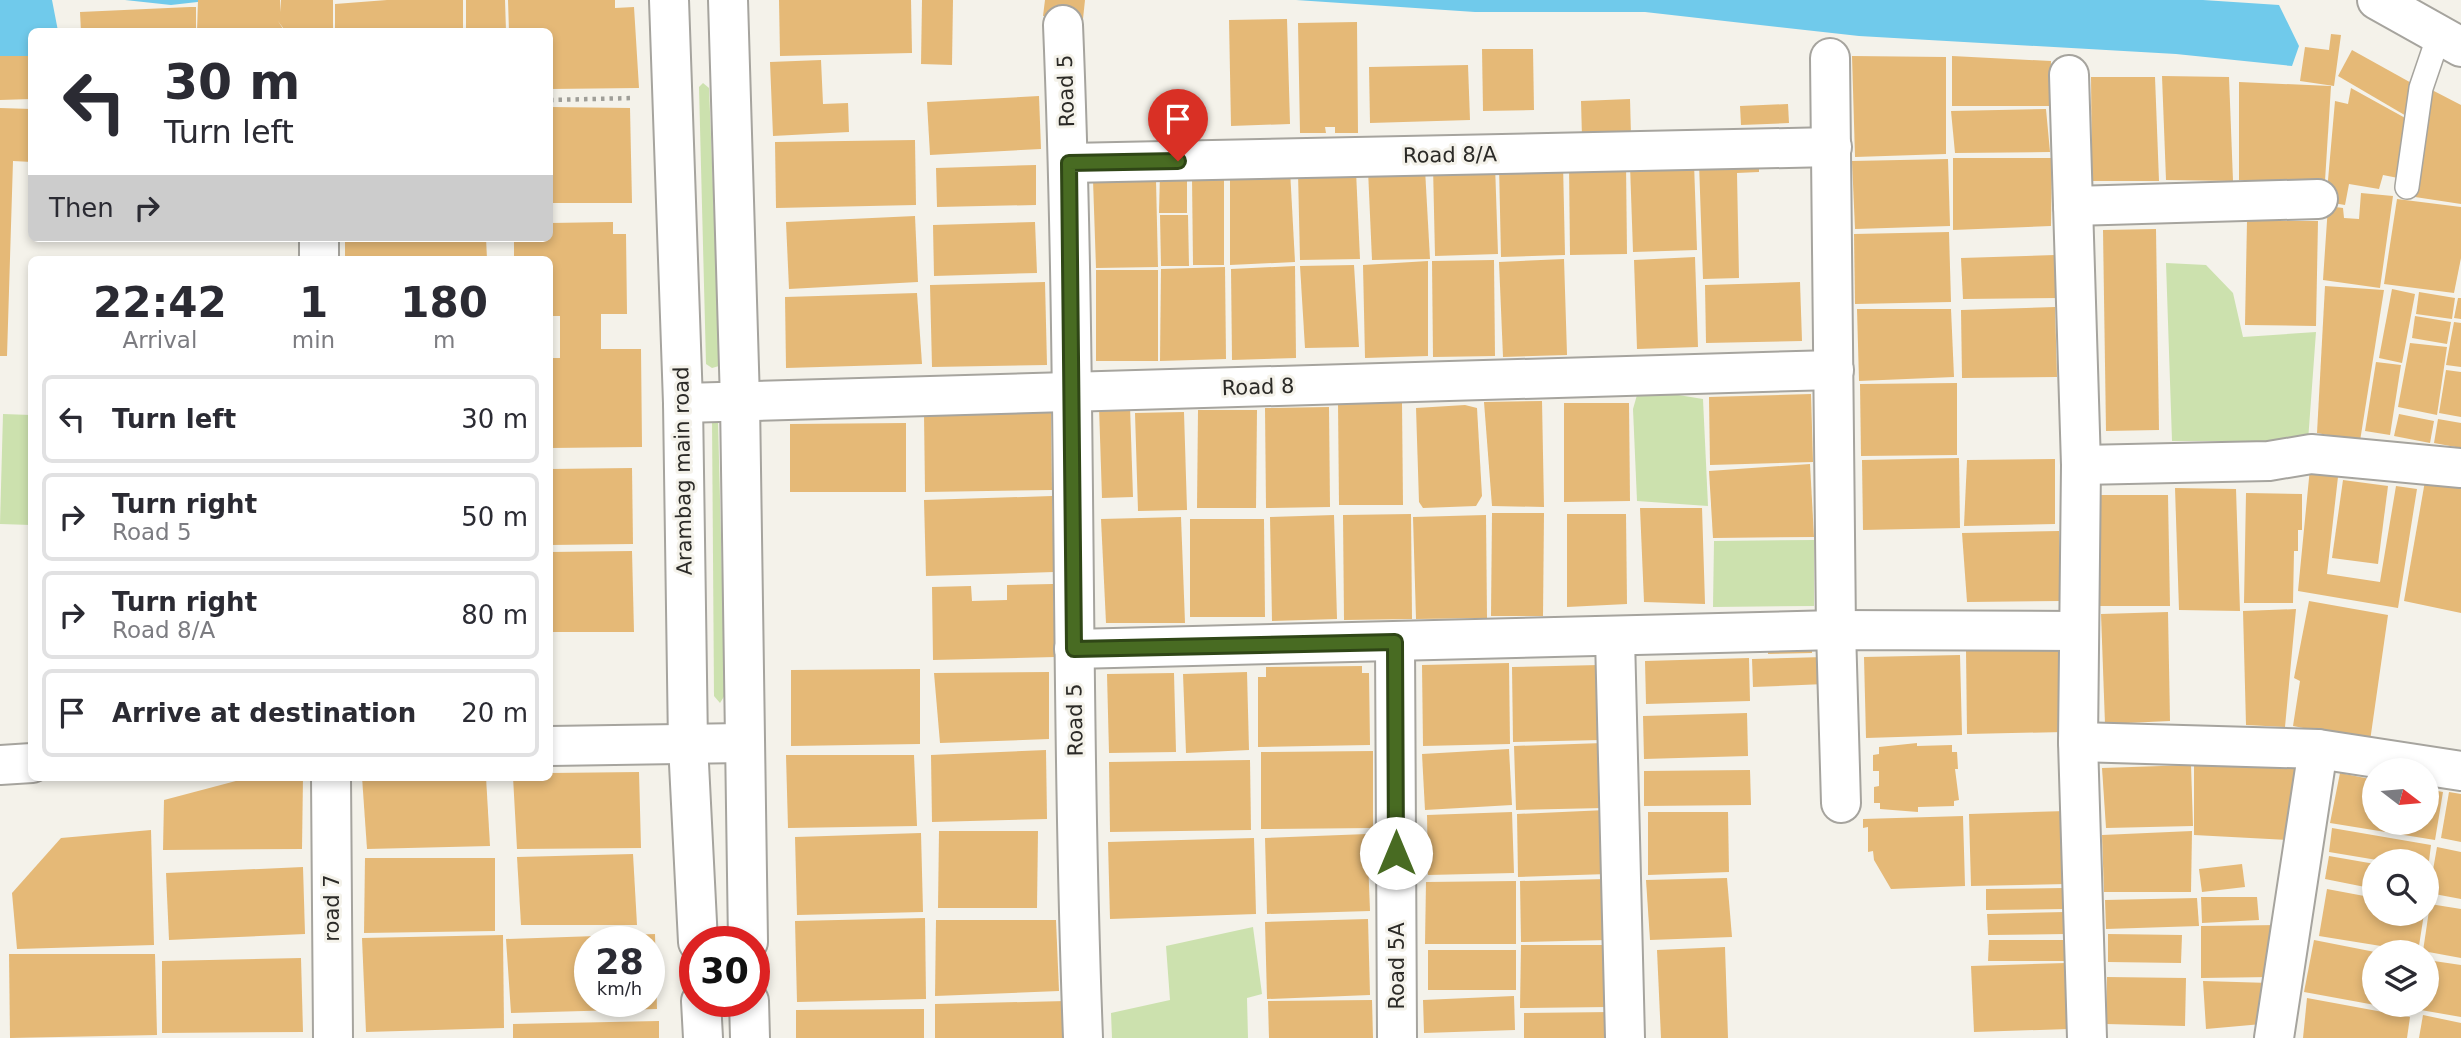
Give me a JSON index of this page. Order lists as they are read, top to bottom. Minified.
{"streets":{"street":["Road 5","Road 8/A","Road 8","Arambag main road","road 7","Road 5A"]},"crossings":[["Road 5","Road 8/A"],["Road 5","Road 8"],["Road 8","Arambag main road"]],"north":"right","page":{"turn":["30 m","Turn left"],"then":"Then","eta":["22:42","Arrival","1","min","180","m"],"list":[{"name":"Turn left","value":"30 m"},{"name":"Turn right","note":"Road 5","value":"50 m"},{"name":"Turn right","note":"Road 8/A","value":"80 m"},{"name":"Arrive at destination","value":"20 m"}],"speed":"28 km/h","limit":"30"}}
